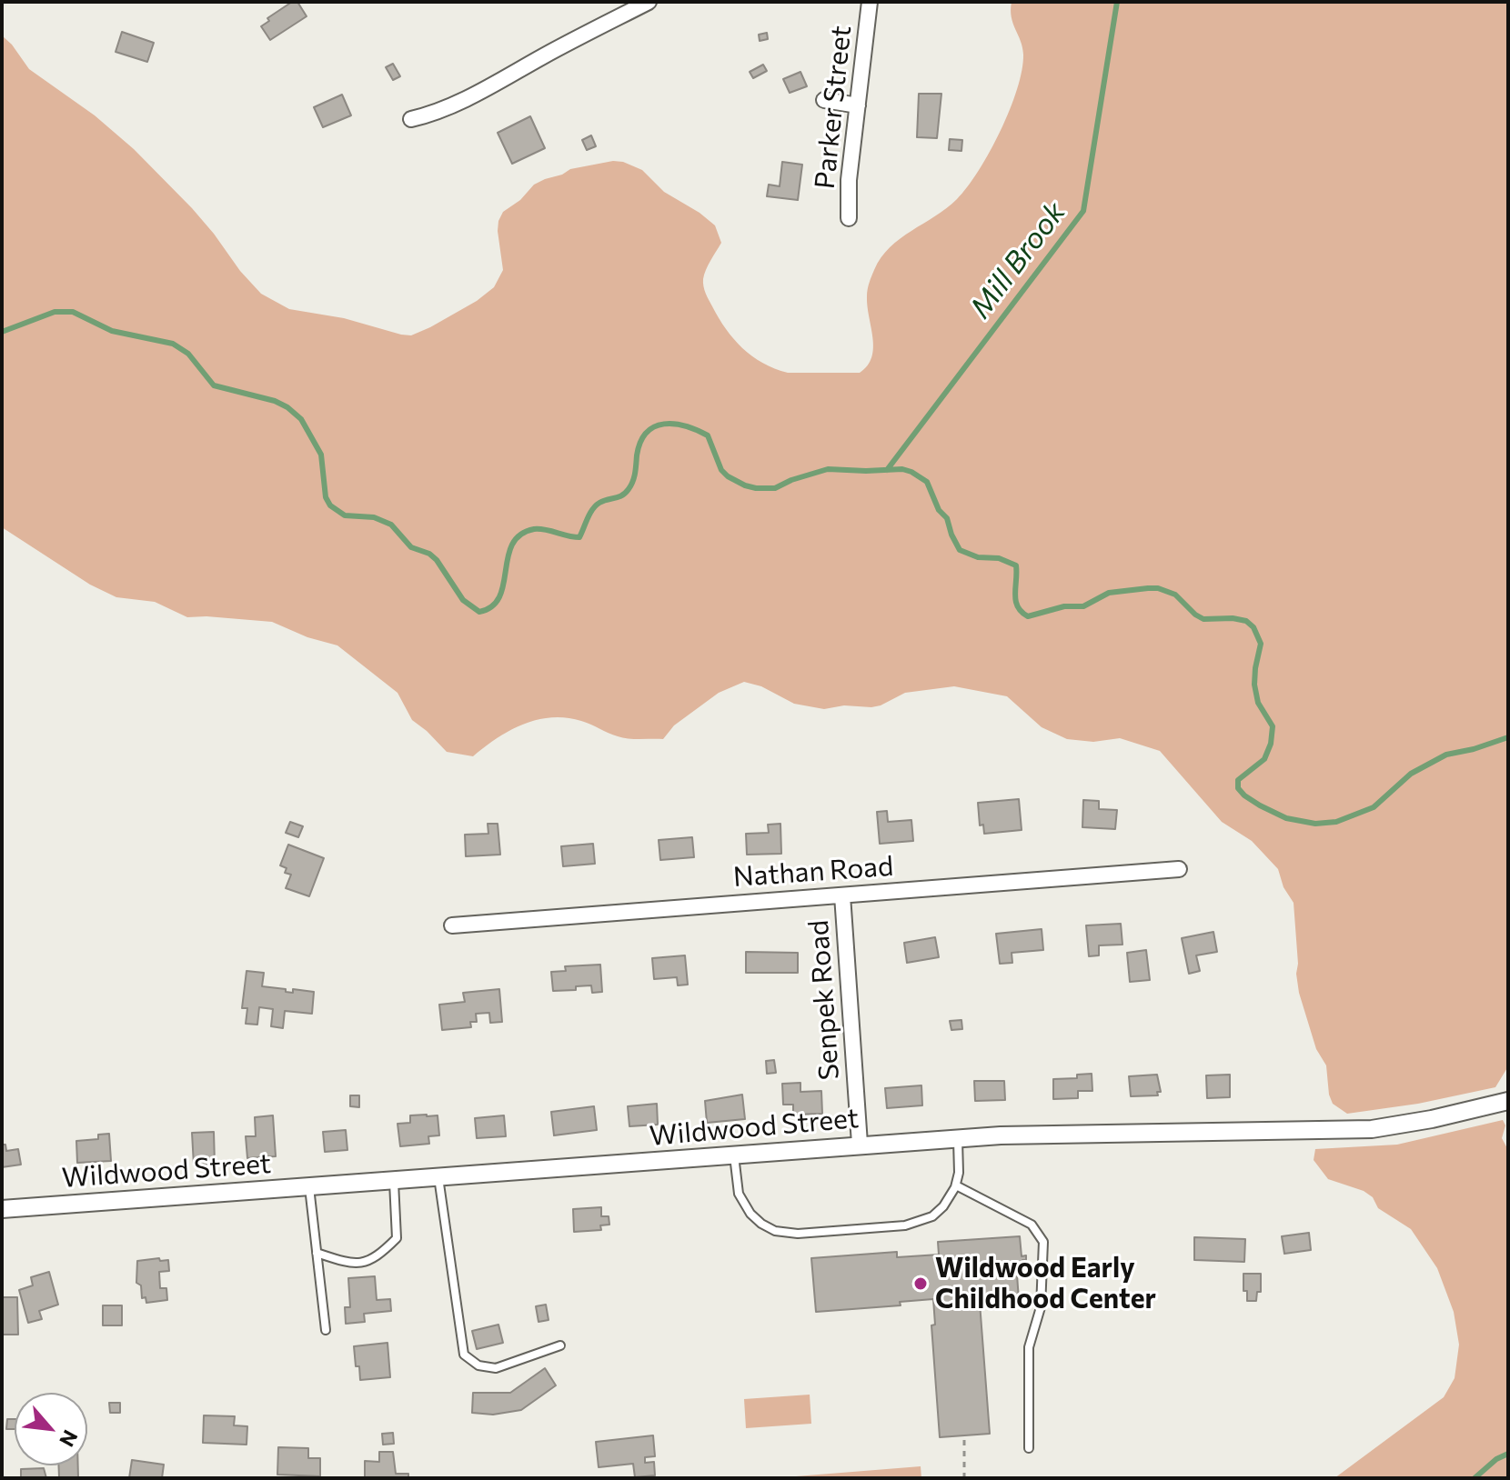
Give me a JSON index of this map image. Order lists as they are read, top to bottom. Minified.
{"streets":{"street":["Parker Street","Nathan Road","Senpek Road","Wildwood Street"]},"crossings":[["Nathan Road","Senpek Road"],["Senpek Road","Wildwood Street"]],"water":["Mill Brook"],"places":["Wildwood Early Childhood Center"],"north":"bottom right"}
